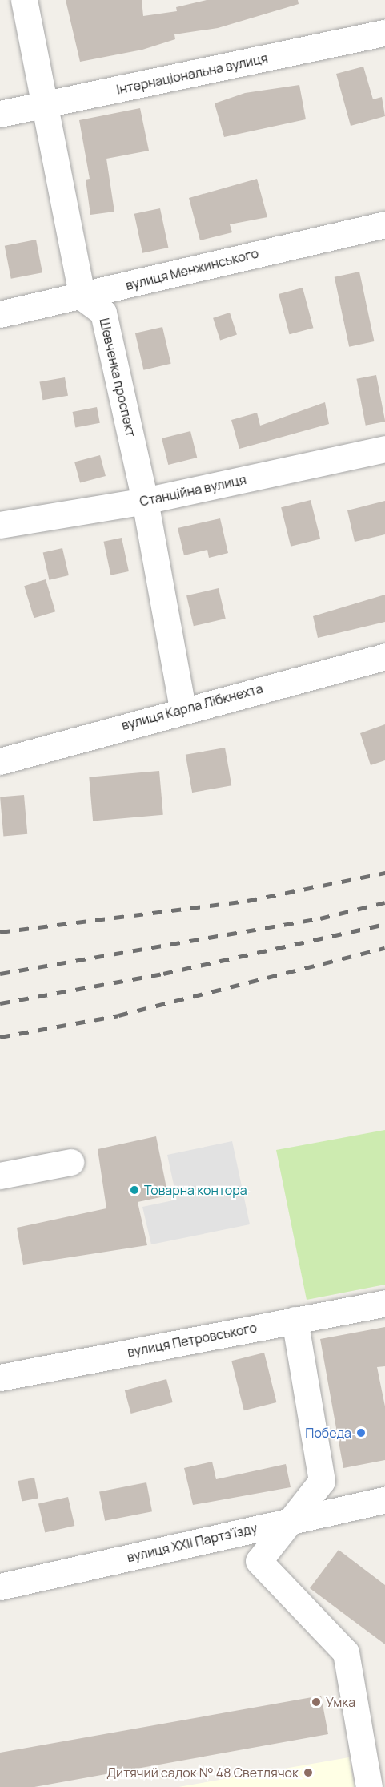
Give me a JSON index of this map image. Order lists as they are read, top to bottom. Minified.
{"streets":{"street":["Інтернаціональна вулиця","вулиця Менжинського","Шевченка проспект","Станційна вулиця","вулиця Карла Лібкнехта","вулиця Петровського","вулиця XXII Партз'їзду"]},"crossings":[["вулиця Менжинського","Шевченка проспект"],["Шевченка проспект","Станційна вулиця"],["Шевченка проспект","вулиця Карла Лібкнехта"]],"places":["Товарна контора","Победа","Умка","Дитячий садок № 48 Светлячок"]}
